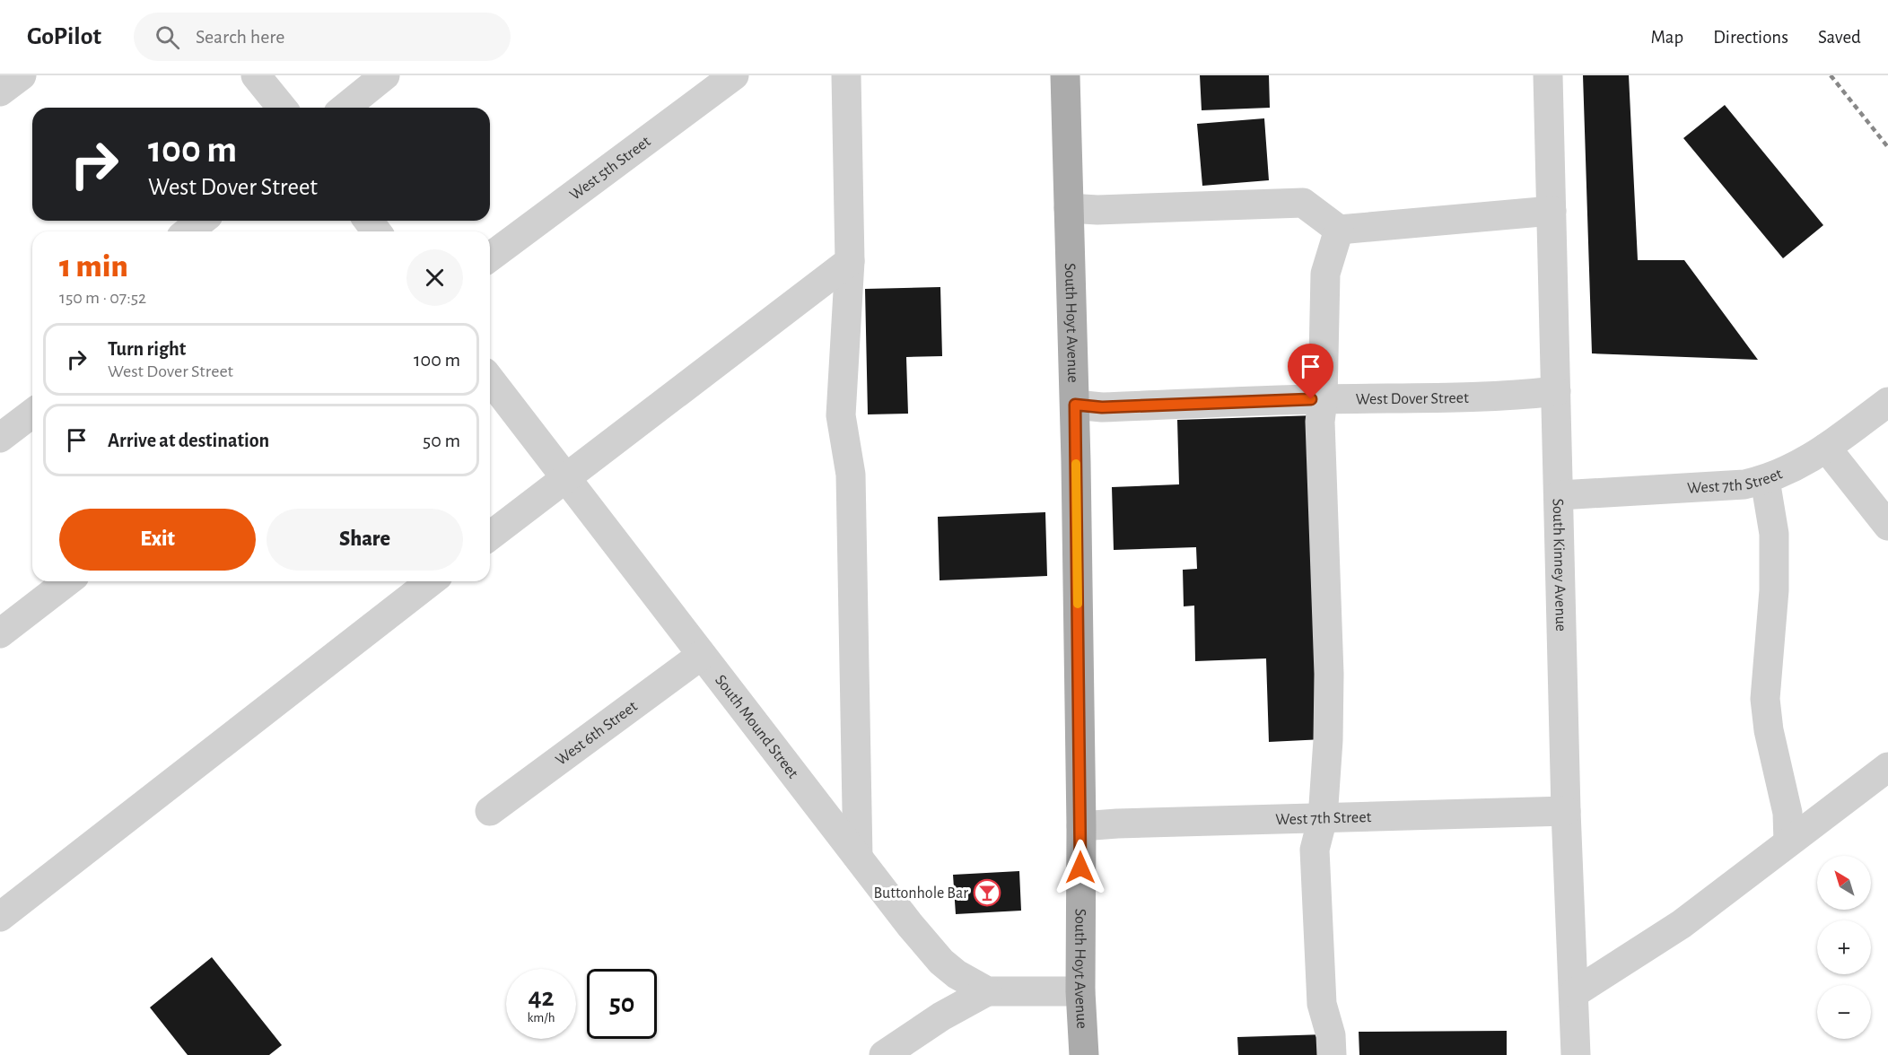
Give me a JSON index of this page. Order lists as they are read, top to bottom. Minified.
{"streets":{"main road":["South Hoyt Avenue"],"street":["West 5th Street","West Dover Street","West 7th Street","South Kinney Avenue","South Mound Street","West 6th Street"]},"crossings":[["South Hoyt Avenue","West Dover Street"],["South Hoyt Avenue","West 7th Street"],["South Hoyt Avenue","South Mound Street"],["West Dover Street","South Kinney Avenue"],["West 7th Street","South Kinney Avenue"],["South Mound Street","West 6th Street"]],"places":{"bar":["Buttonhole Bar"]},"north":"top left","page":{"header":"GoPilot","search":"Search here","nav":["Map","Directions","Saved"],"turn":["100 m","West Dover Street"],"heading":["1 min","150 m · 07:52"],"list":[{"name":"Turn right","note":"West Dover Street","value":"100 m"},{"name":"Arrive at destination","value":"50 m"}],"buttons":["Exit","Share"],"map_buttons":["+","−"],"speed":"42 km/h","limit":"50"}}
